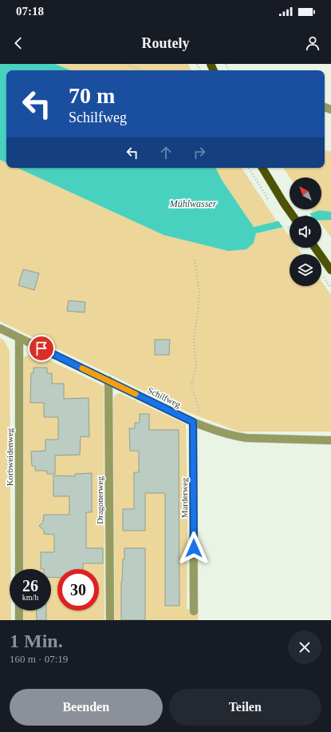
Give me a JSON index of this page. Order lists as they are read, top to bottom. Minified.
{"streets":{"street":["Schilfweg","Korbweidenweg","Marderweg","Dragonerweg"]},"crossings":[["Schilfweg","Korbweidenweg"],["Schilfweg","Marderweg"],["Schilfweg","Dragonerweg"]],"water":["Mühlwasser"],"north":"top left","page":{"status":"07:18","header":"Routely","turn":["70 m","Schilfweg"],"speed":"26 km/h","limit":"30","heading":["1 Min.","160 m · 07:19"],"buttons":["Beenden","Teilen"]}}
